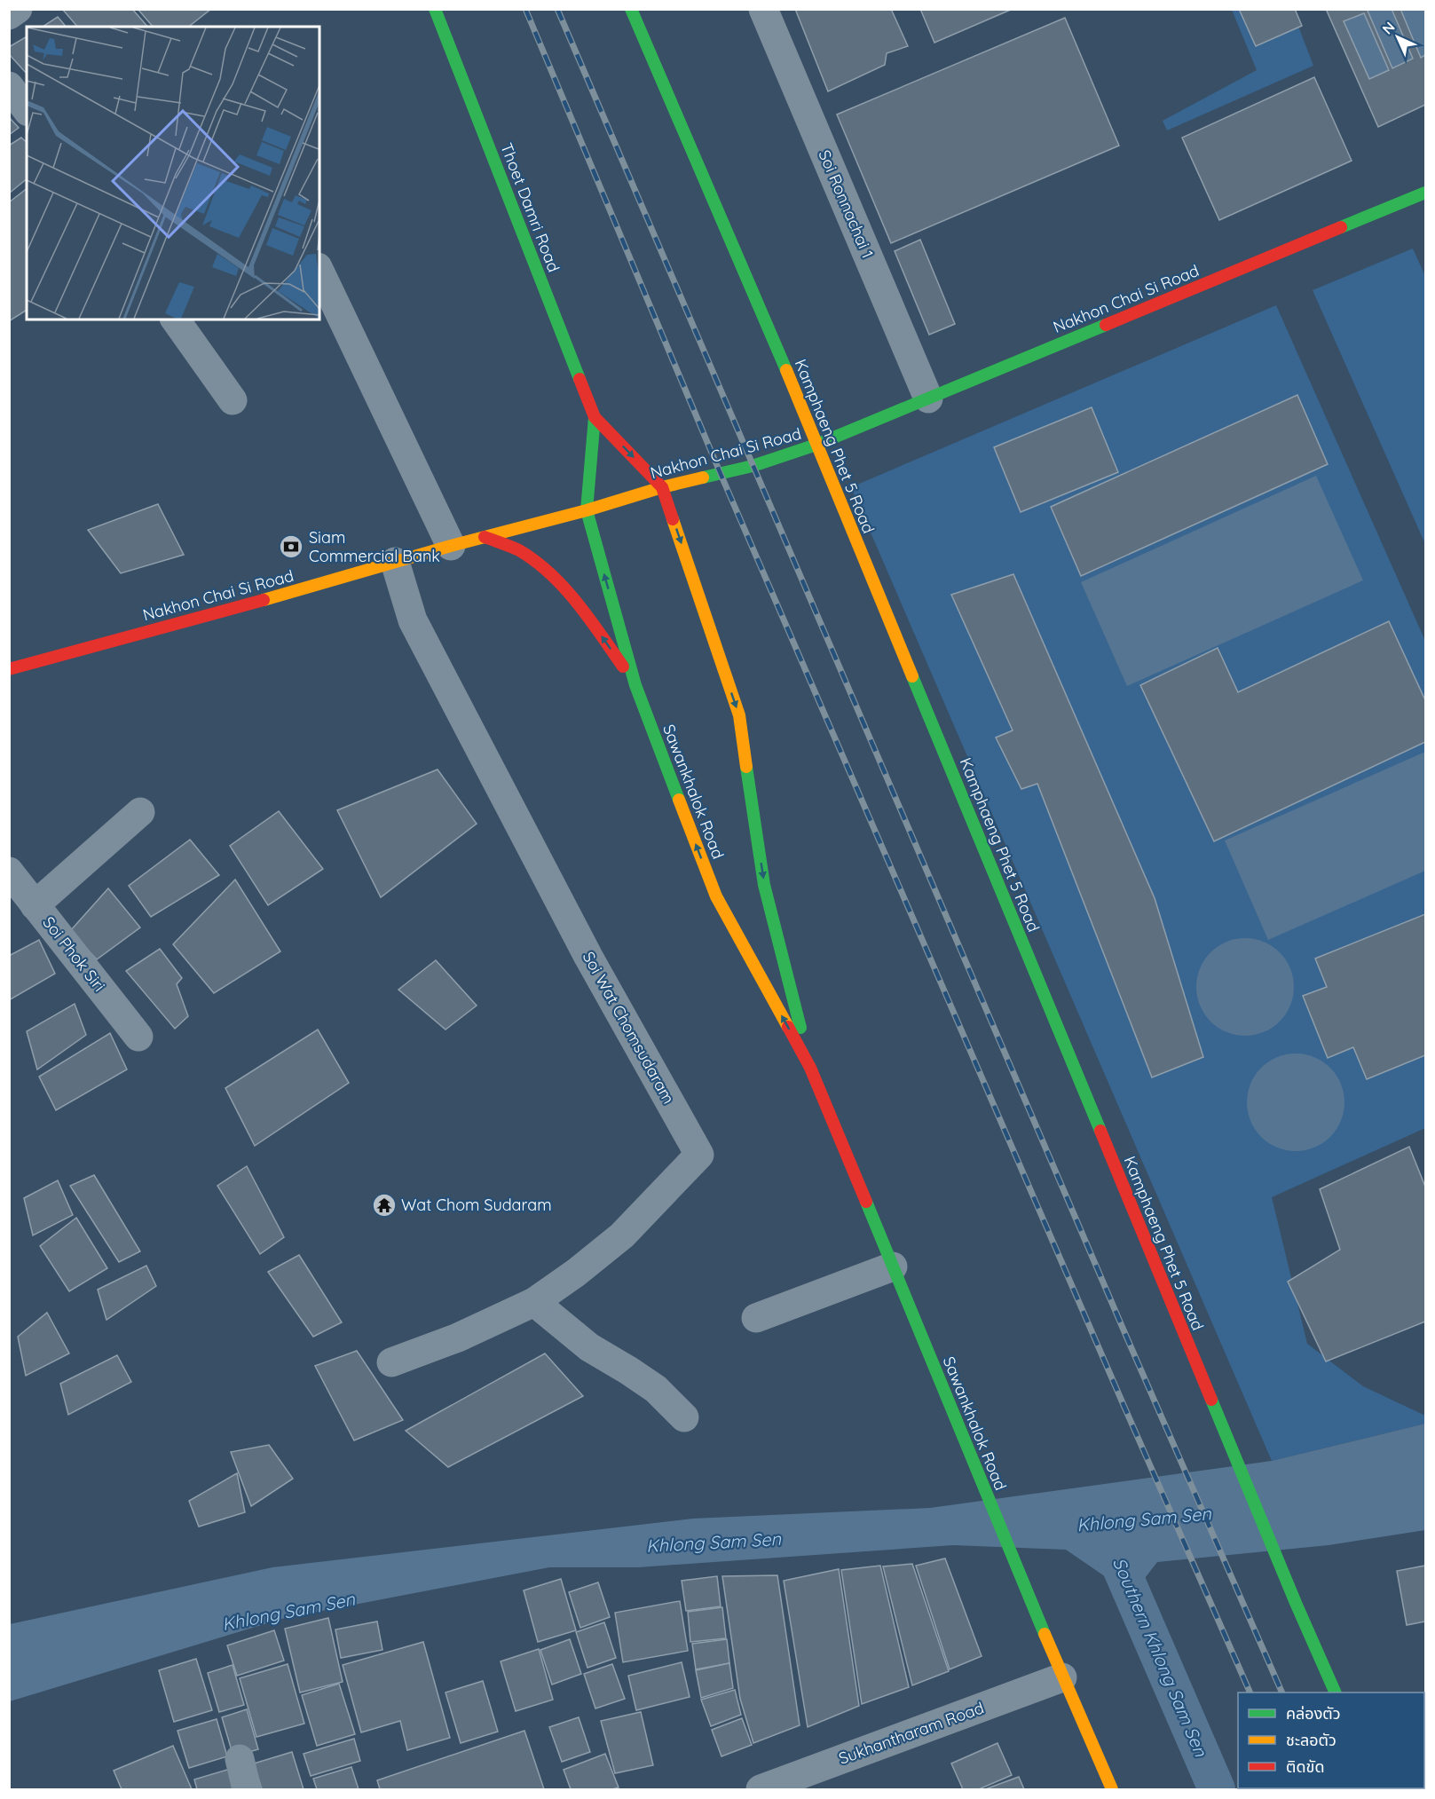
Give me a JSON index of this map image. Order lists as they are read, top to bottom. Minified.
{"streets":{"street":["Soi Ronnachai 1","Thoet Damri Road","Nakhon Chai Si Road","Kamphaeng Phet 5 Road","Sawankhalok Road","Soi Phok Siri","Soi Wat Chomsudaram","Sukhantharam Road"]},"crossings":[["Soi Ronnachai 1","Nakhon Chai Si Road"],["Thoet Damri Road","Nakhon Chai Si Road"],["Thoet Damri Road","Sawankhalok Road"],["Nakhon Chai Si Road","Kamphaeng Phet 5 Road"],["Nakhon Chai Si Road","Sawankhalok Road"],["Nakhon Chai Si Road","Soi Wat Chomsudaram"],["Sawankhalok Road","Sukhantharam Road"]],"water":["Khlong Sam Sen","Southern Khlong Sam Sen"],"places":{"bank":["Siam Commercial Bank"],"temple":["Wat Chom Sudaram"]},"legend":["คล่องตัว","ชะลอตัว","ติดขัด"],"north":"top left"}
